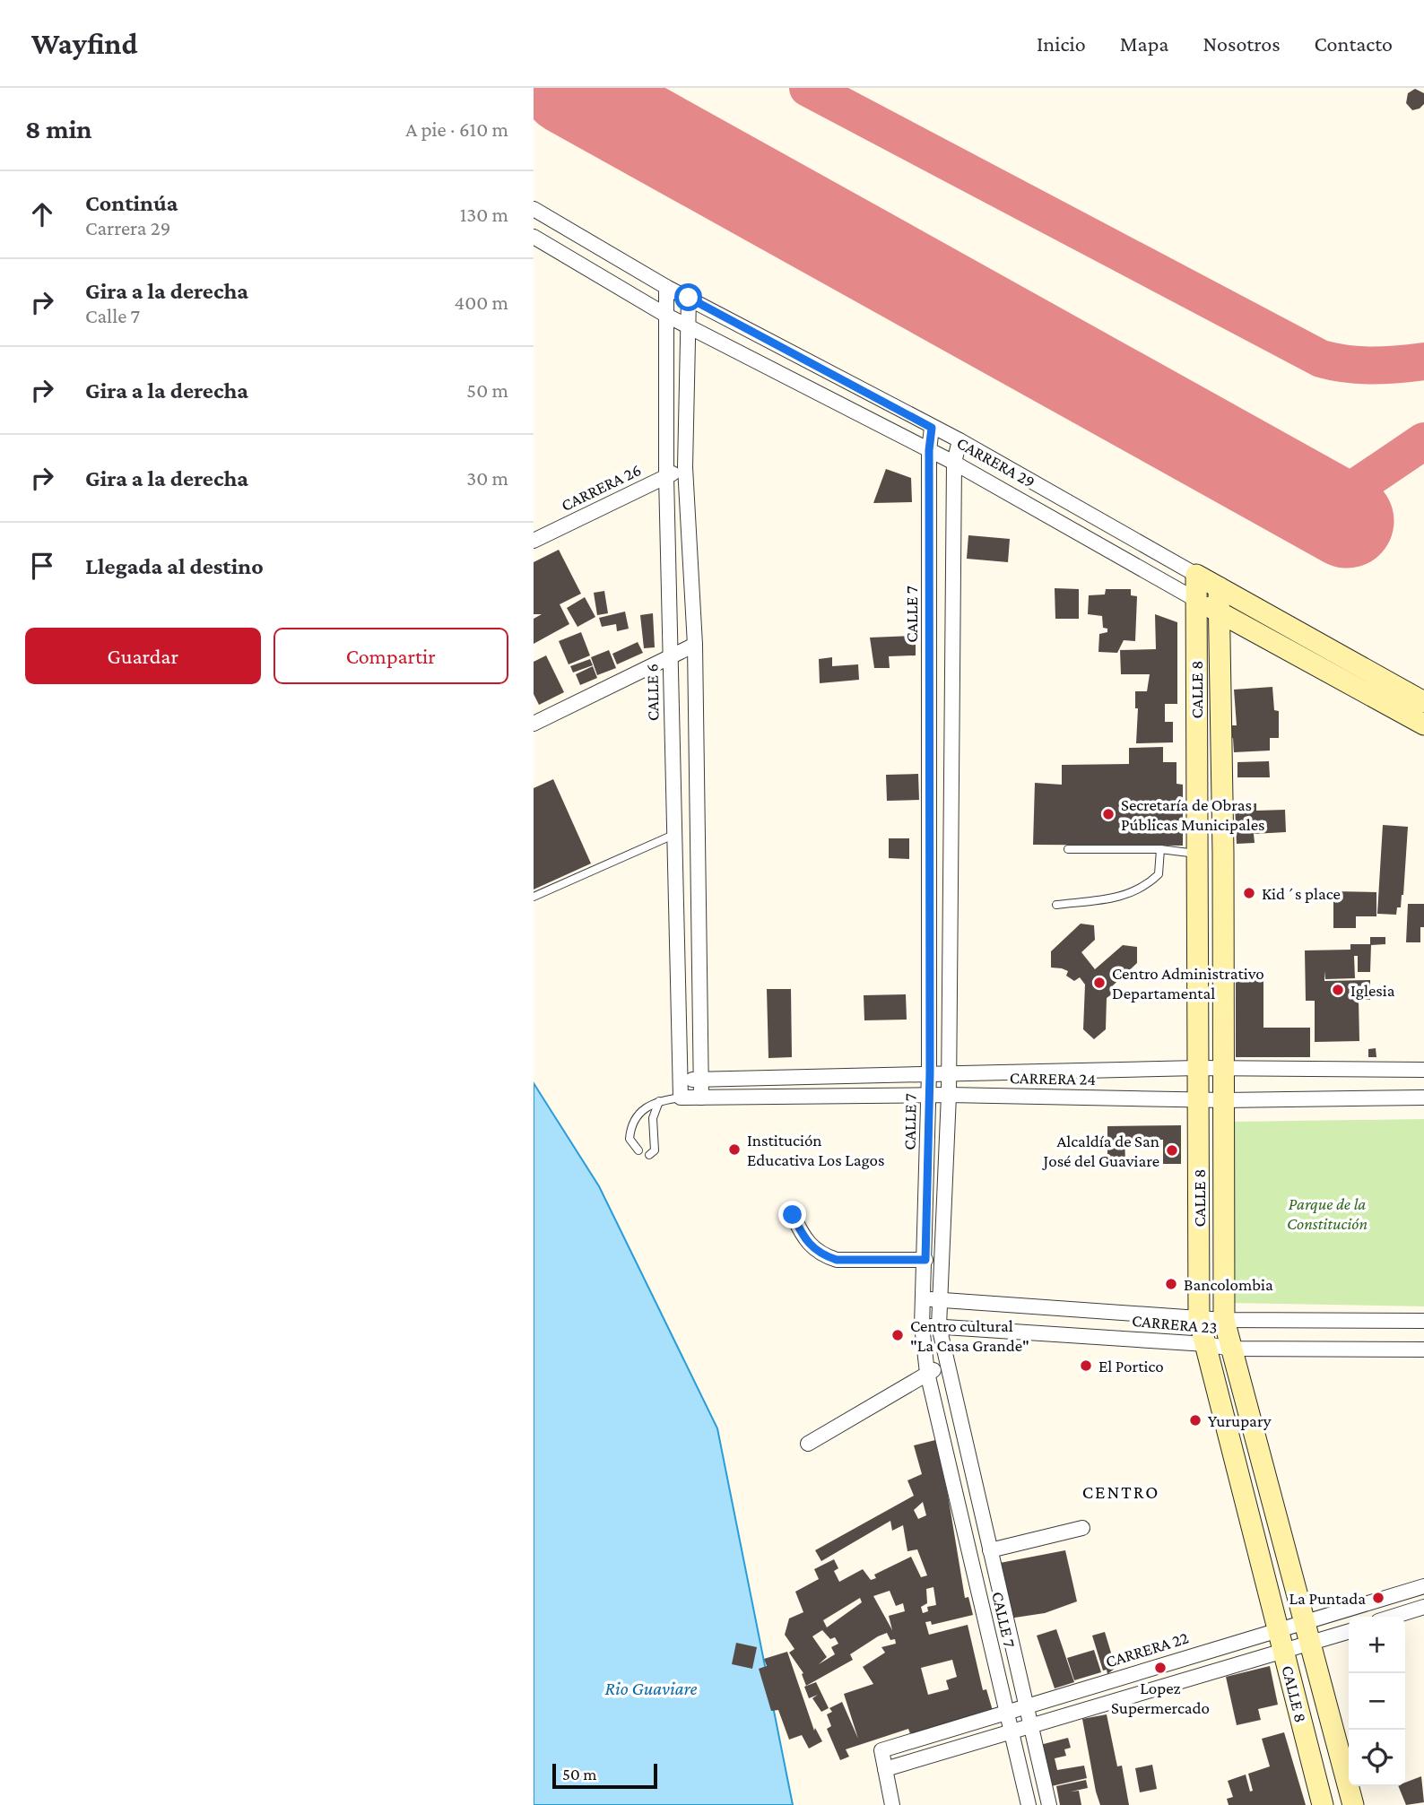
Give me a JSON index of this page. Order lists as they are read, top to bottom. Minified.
{"streets":{"main road":["CARRERA 29","CALLE 8"],"street":["CARRERA 26","CALLE 7","CALLE 6","CARRERA 24","CARRERA 23","CARRERA 22"]},"crossings":[["CARRERA 29","CALLE 7"],["CARRERA 29","CALLE 8"],["CARRERA 29","CALLE 6"],["CARRERA 26","CALLE 6"],["CALLE 7","CARRERA 24"],["CALLE 7","CARRERA 23"],["CALLE 7","CARRERA 22"],["CALLE 8","CARRERA 24"],["CALLE 8","CARRERA 23"],["CALLE 8","CARRERA 22"],["CALLE 6","CARRERA 24"]],"districts":["CENTRO"],"water":["Rio Guaviare"],"parks":["Parque de la Constitución"],"places":["Secretaría de Obras Públicas Municipales","Kid´s place","Centro Administrativo Departamental","Iglesia","Institución Educativa Los Lagos","Alcaldía de San José del Guaviare","Bancolombia","Centro cultural \"La Casa Grande\"","El Portico","Yurupary","La Puntada","Lopez Supermercado"],"scale_bar":"50 m","page":{"header":"Wayfind","nav":["Inicio","Mapa","Nosotros","Contacto"],"heading":["8 min","A pie · 610 m"],"list":[["Continúa","Carrera 29","130 m"],["Gira a la derecha","Calle 7","400 m"],["Gira a la derecha","50 m"],["Gira a la derecha","30 m"],"Llegada al destino"],"buttons":["Guardar","Compartir"],"map_buttons":["+","−"],"scale":"50 m"}}
